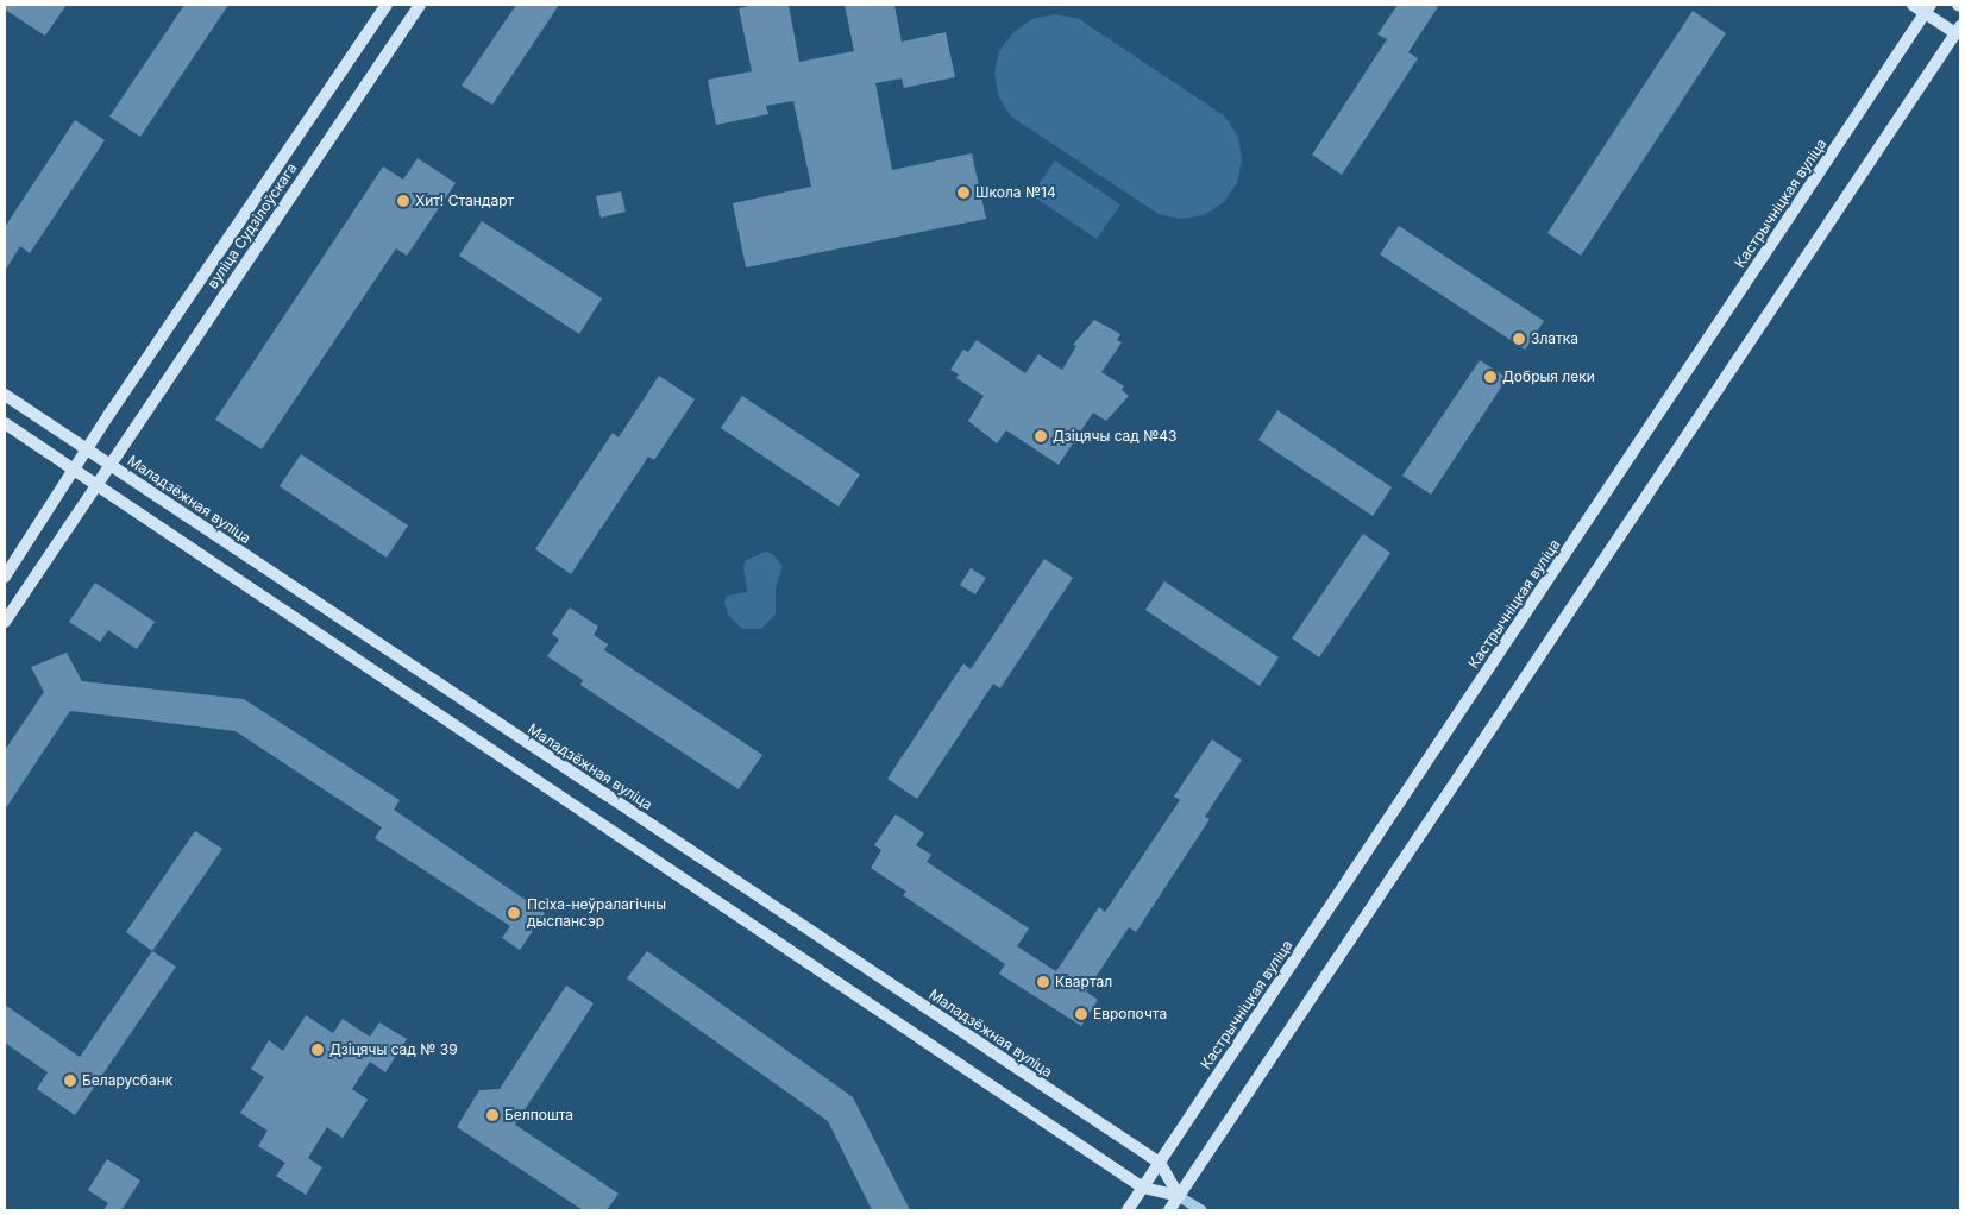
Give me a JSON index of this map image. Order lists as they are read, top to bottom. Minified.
{"streets":{"main road":["Кастрычніцкая вуліца","вуліца Судзілоўскага","Маладзёжная вуліца"]},"crossings":[["Кастрычніцкая вуліца","Маладзёжная вуліца"],["вуліца Судзілоўскага","Маладзёжная вуліца"]],"places":["Школа №14","Хит! Стандарт","Златка","Добрыя леки","Дзіцячы сад №43","Псіха-неўралагічны дыспансэр","Квартал","Европочта","Дзіцячы сад № 39","Беларусбанк","Белпошта"]}
